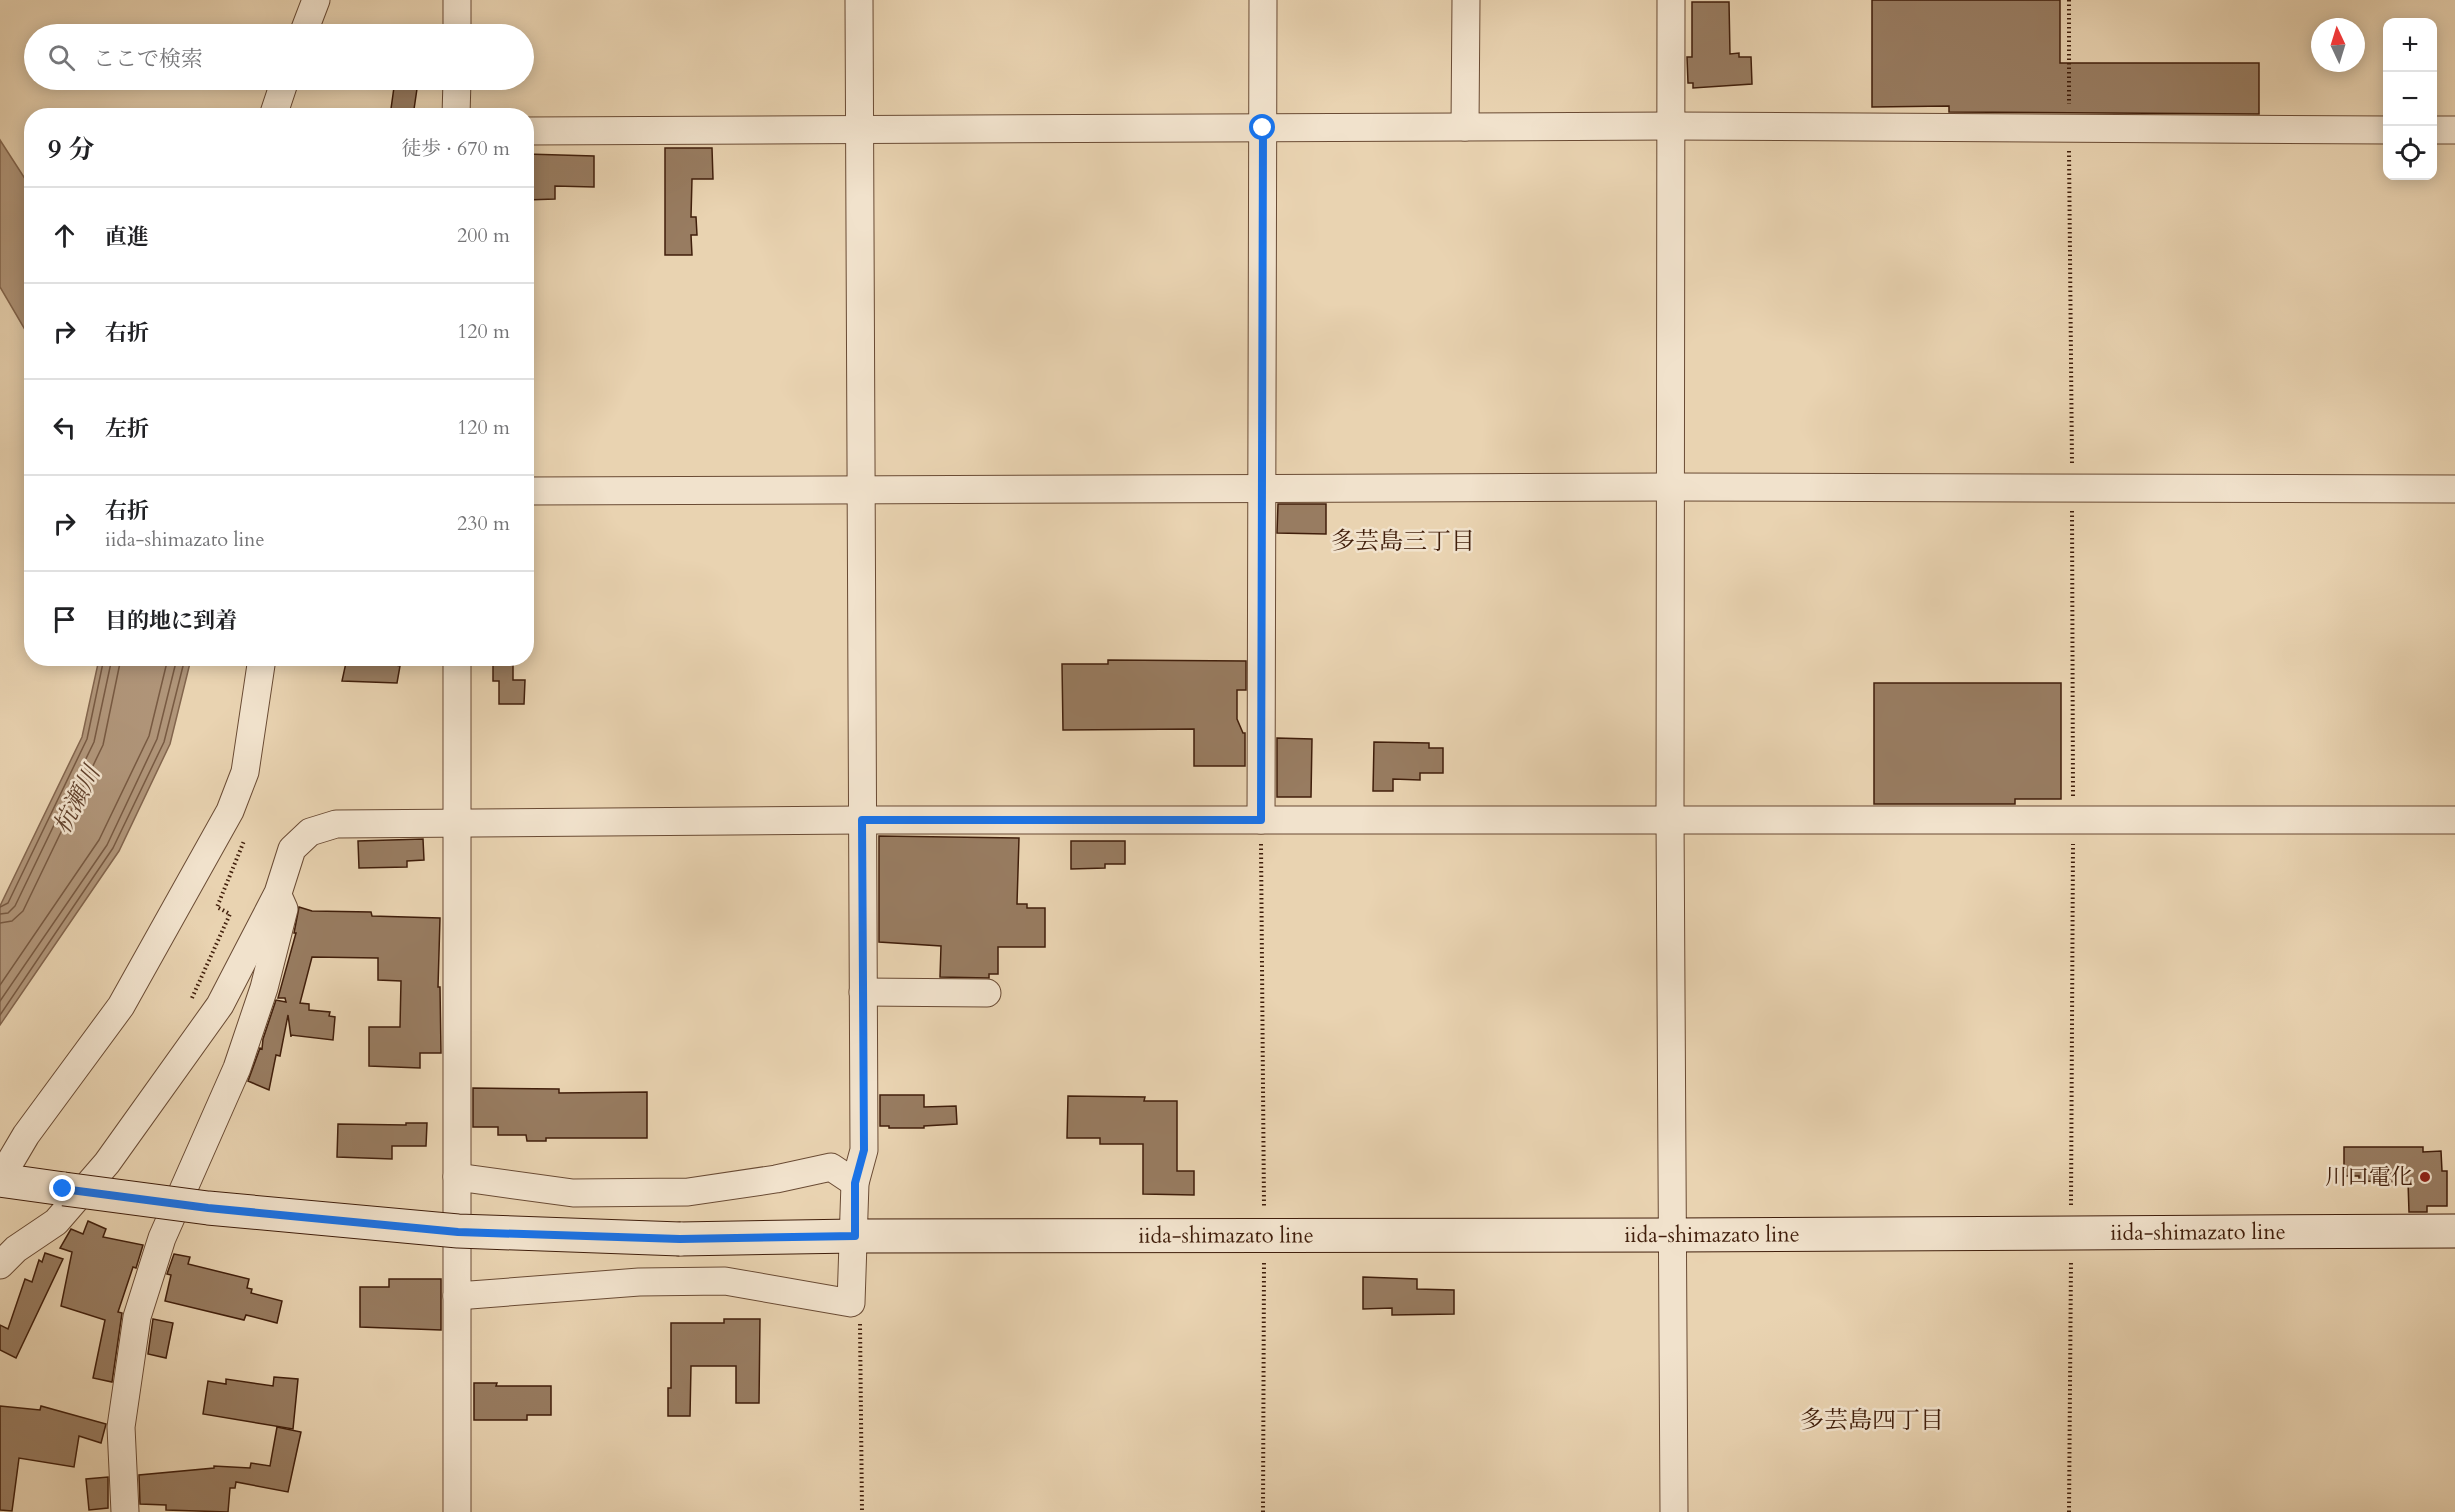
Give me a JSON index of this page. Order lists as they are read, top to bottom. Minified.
{"streets":{"main road":["iida-shimazato line"]},"districts":["多芸島三丁目","多芸島四丁目"],"water":["杭瀬川"],"places":["川口電化"],"north":"top","page":{"map_buttons":["+","−"],"search":"ここで検索","heading":["9 分","徒歩 · 670 m"],"list":[["直進","200 m"],["右折","120 m"],["左折","120 m"],["右折","iida-shimazato line","230 m"],"目的地に到着"]}}
